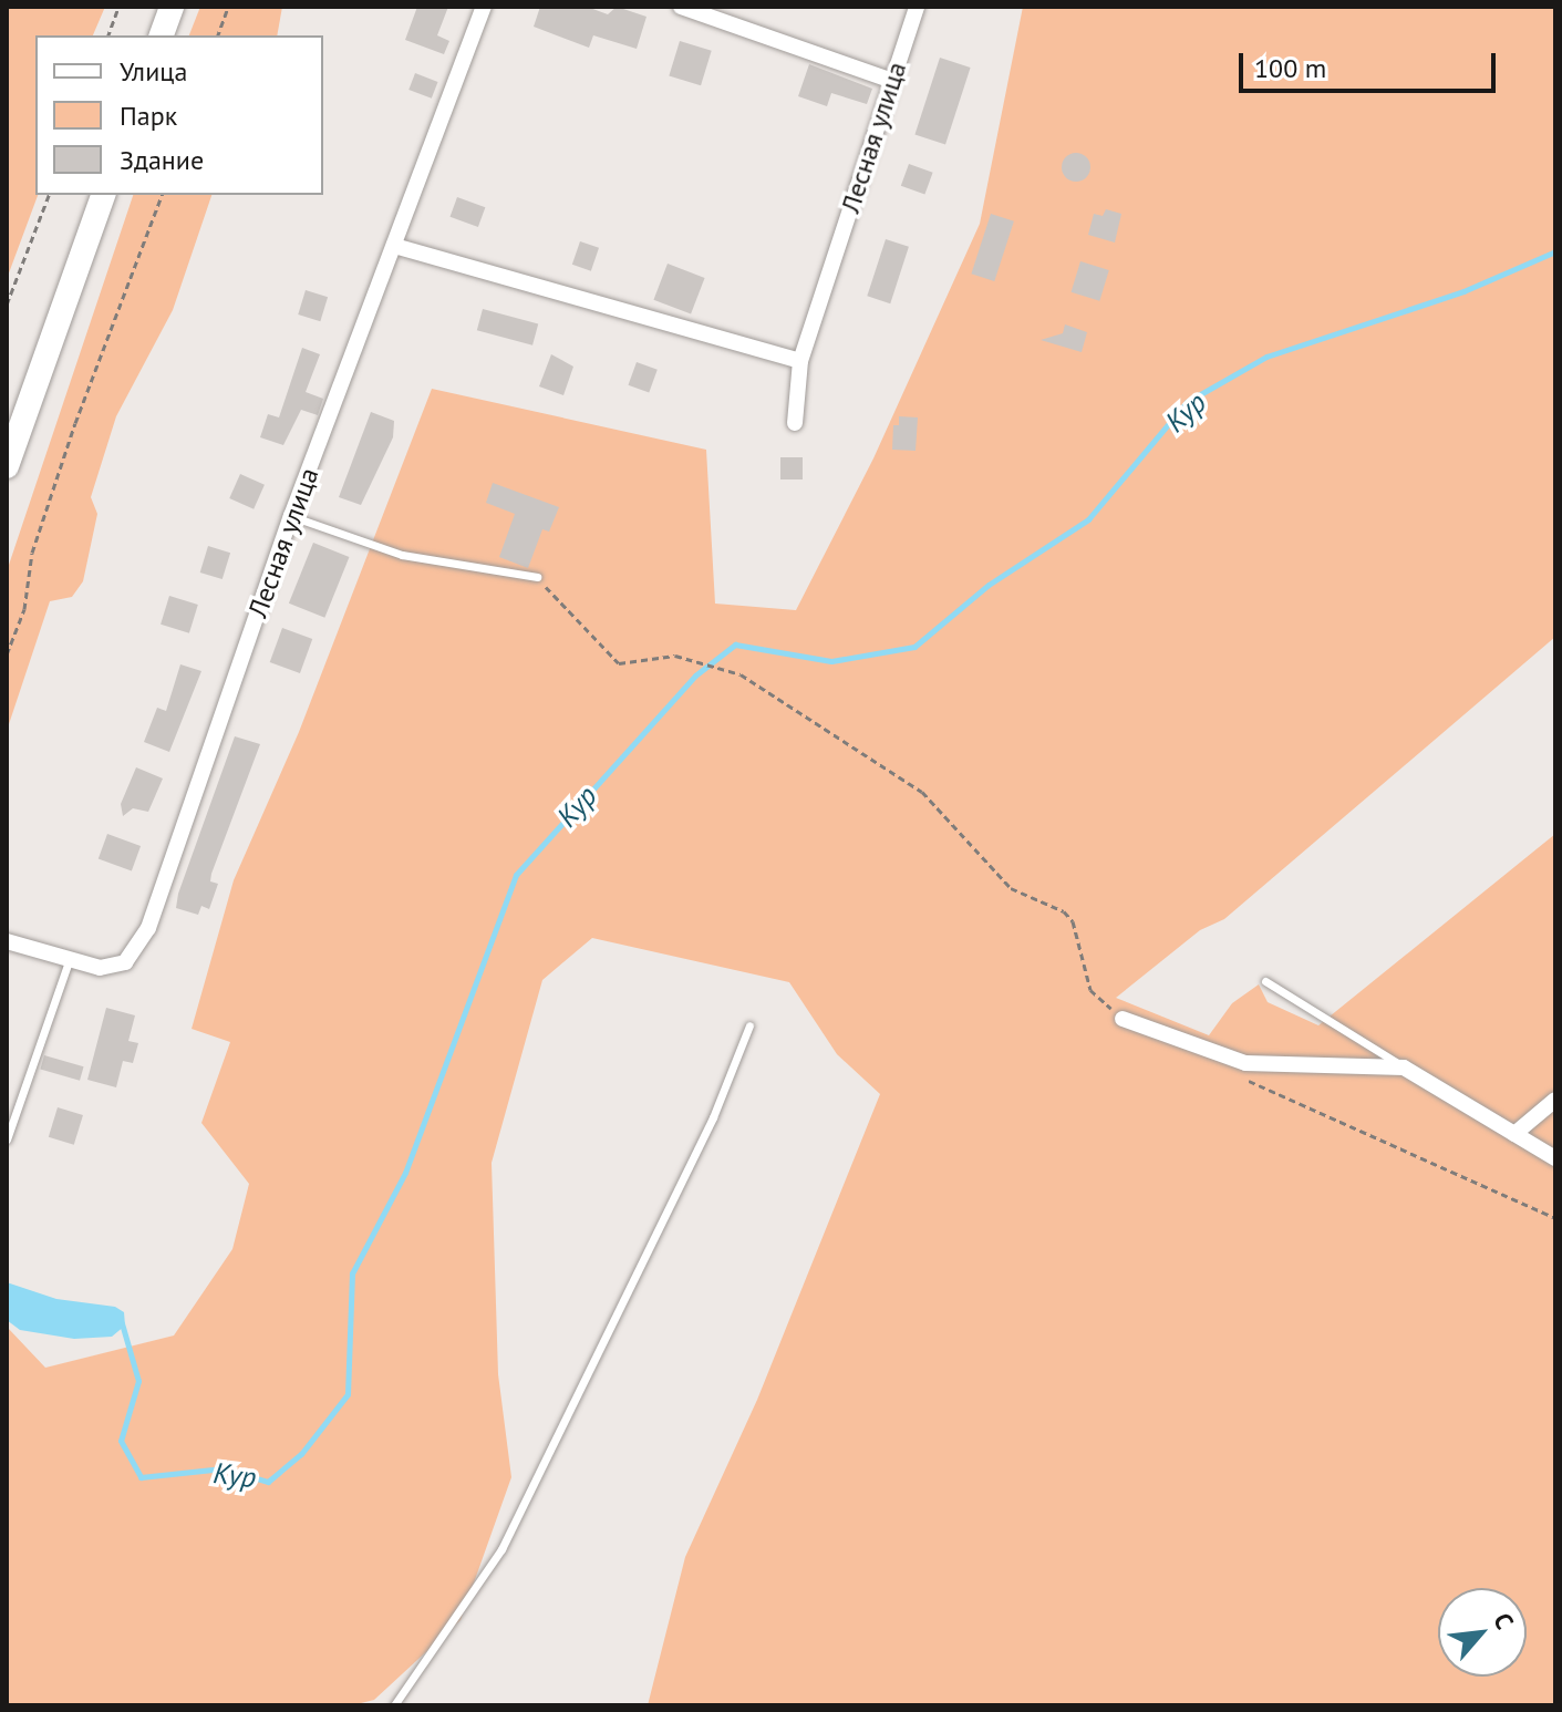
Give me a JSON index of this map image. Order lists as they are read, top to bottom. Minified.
{"streets":{"street":["Лесная улица"]},"water":["Кур"],"legend":["Улица","Парк","Здание"],"scale_bar":"100 m","north":"top right"}
